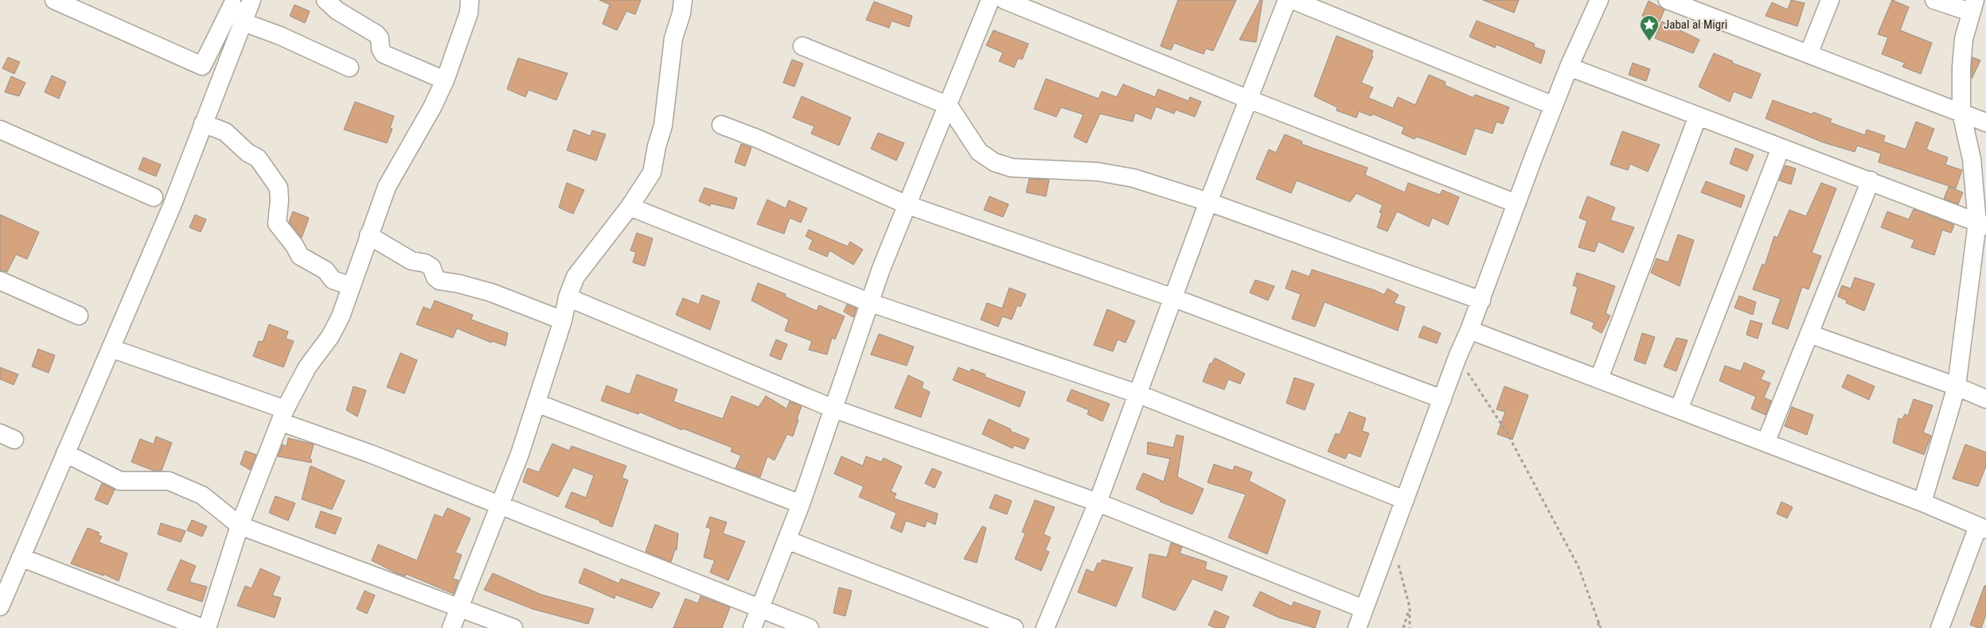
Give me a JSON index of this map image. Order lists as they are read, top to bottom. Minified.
{"places":{"place":["Jabal al Migri"]}}
